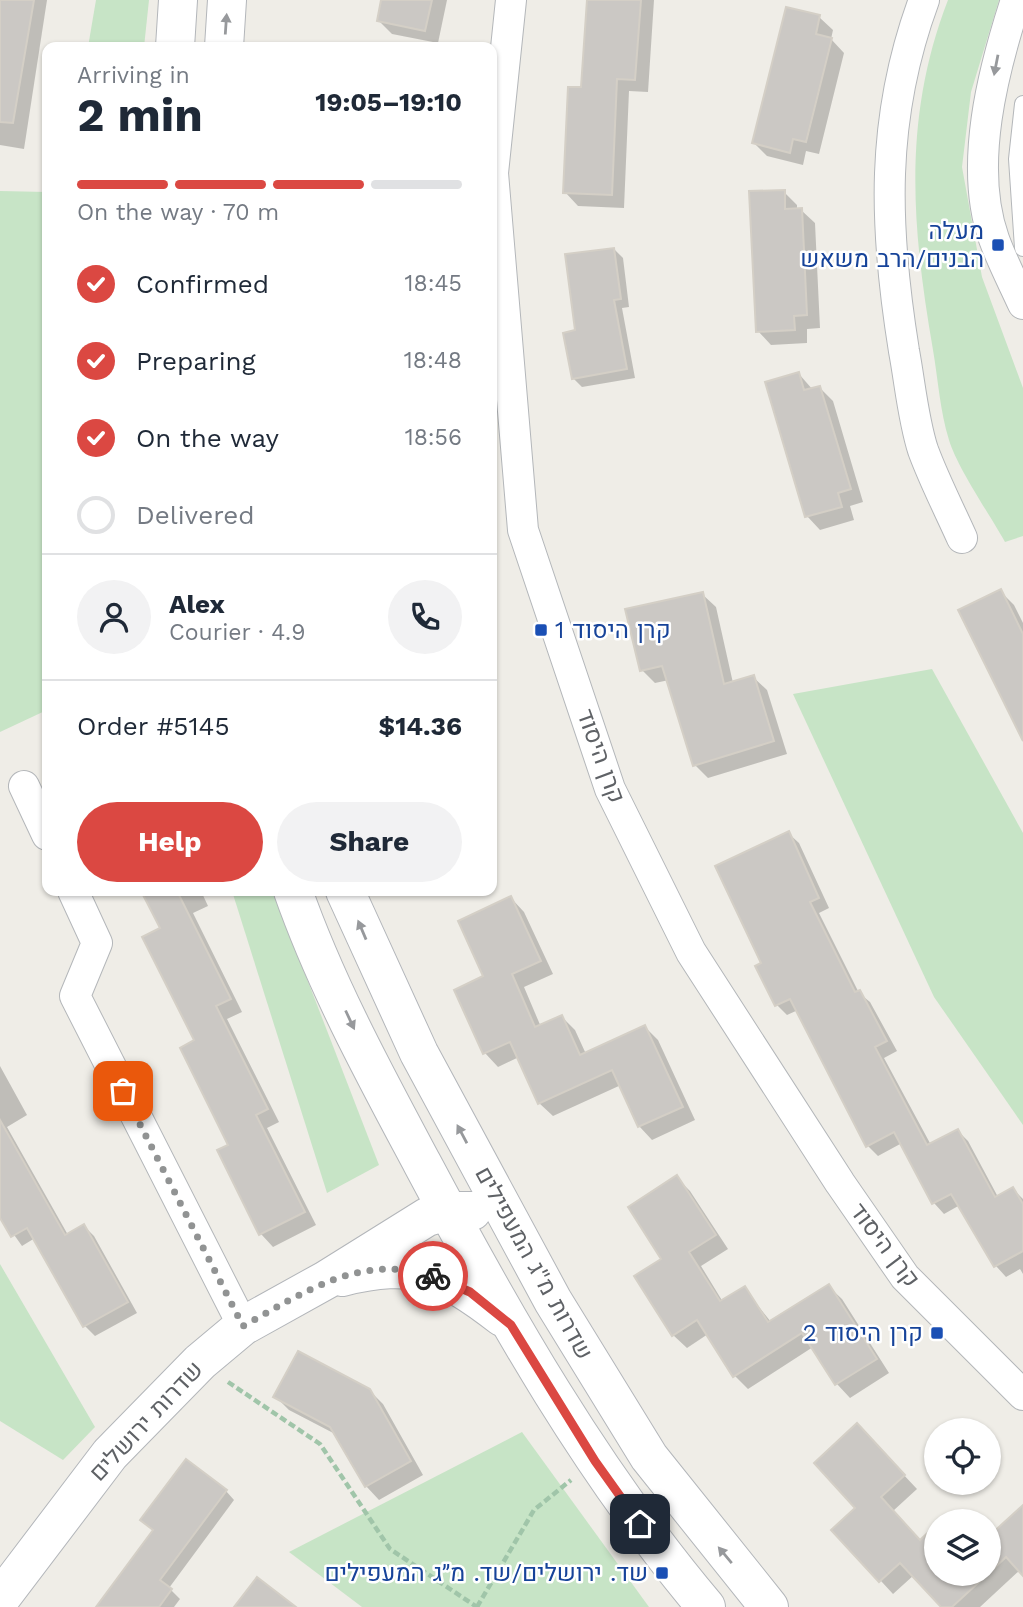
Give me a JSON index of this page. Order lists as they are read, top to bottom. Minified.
{"streets":{"main road":["שדרות מ\"ג המעפילים","שדרות ירושלים"],"street":["קרן היסוד"]},"crossings":[["שדרות מ\"ג המעפילים","שדרות ירושלים"]],"places":{"transit":["מעלה הבנים/הרב משאש","קרן היסוד 1","קרן היסוד 2","שד. ירושלים/שד. מ״ג המעפילים"]},"page":{"heading":["2 min","Arriving in","19:05–19:10"],"panel":["Alex","Courier · 4.9","Order #5145","$14.36"],"bar":"On the way · 70 m","list":[["Confirmed","18:45"],["Preparing","18:48"],["On the way","18:56"],"Delivered"],"buttons":["Help","Share"]}}
